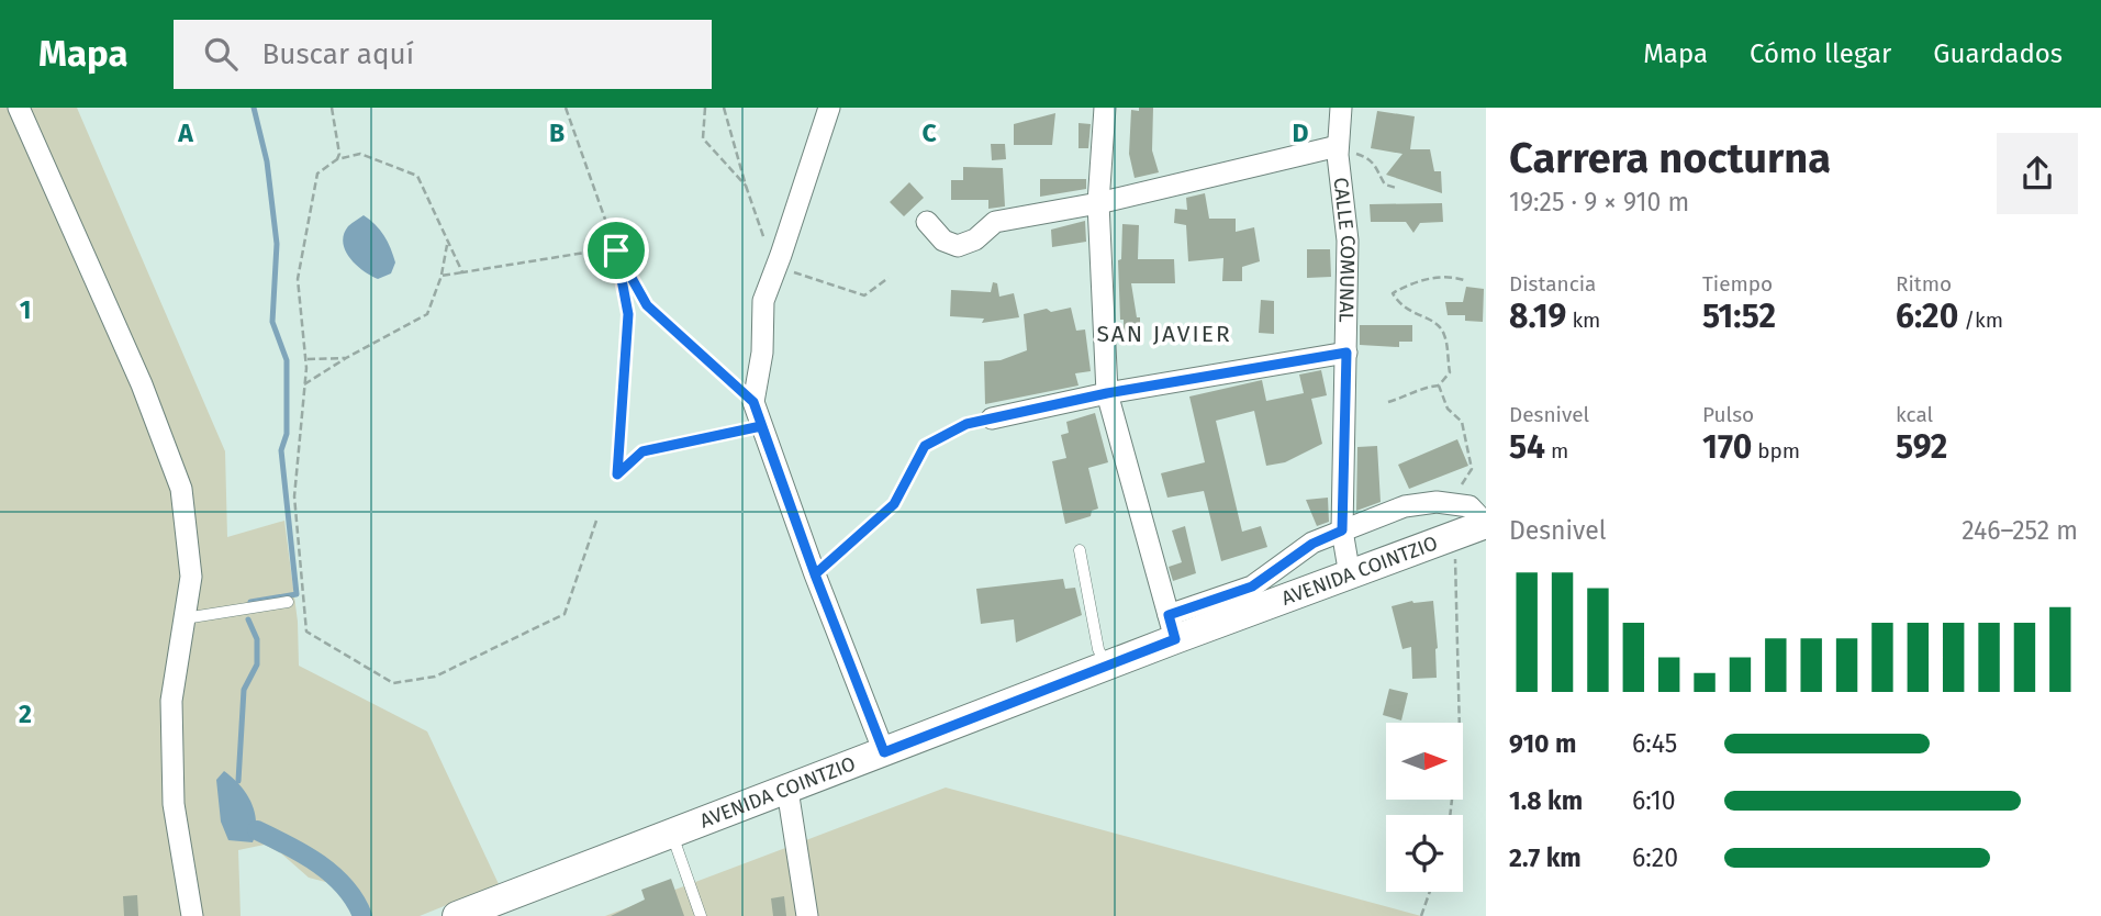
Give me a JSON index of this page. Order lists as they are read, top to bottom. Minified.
{"streets":{"main road":["AVENIDA COINTZIO"],"street":["CALLE COMUNAL"]},"crossings":[["CALLE COMUNAL","AVENIDA COINTZIO"]],"districts":["SAN JAVIER"],"north":"right","page":{"header":"Mapa","search":"Buscar aquí","nav":["Mapa","Cómo llegar","Guardados"],"heading":["Carrera nocturna","19:25 · 9 × 910 m"],"stats":[["Distancia","8.19 km"],["Tiempo","51:52"],["Ritmo","6:20 /km"],["Desnivel","54 m"],["Pulso","170 bpm"],["kcal","592"]],"chart":["Desnivel","246–252 m"],"list":[{"name":"910 m","note":"6:45"},{"name":"1.8 km","note":"6:10"},{"name":"2.7 km","note":"6:20"}]},"grid":{"columns":["A","B","C","D"],"rows":["1","2"]}}
